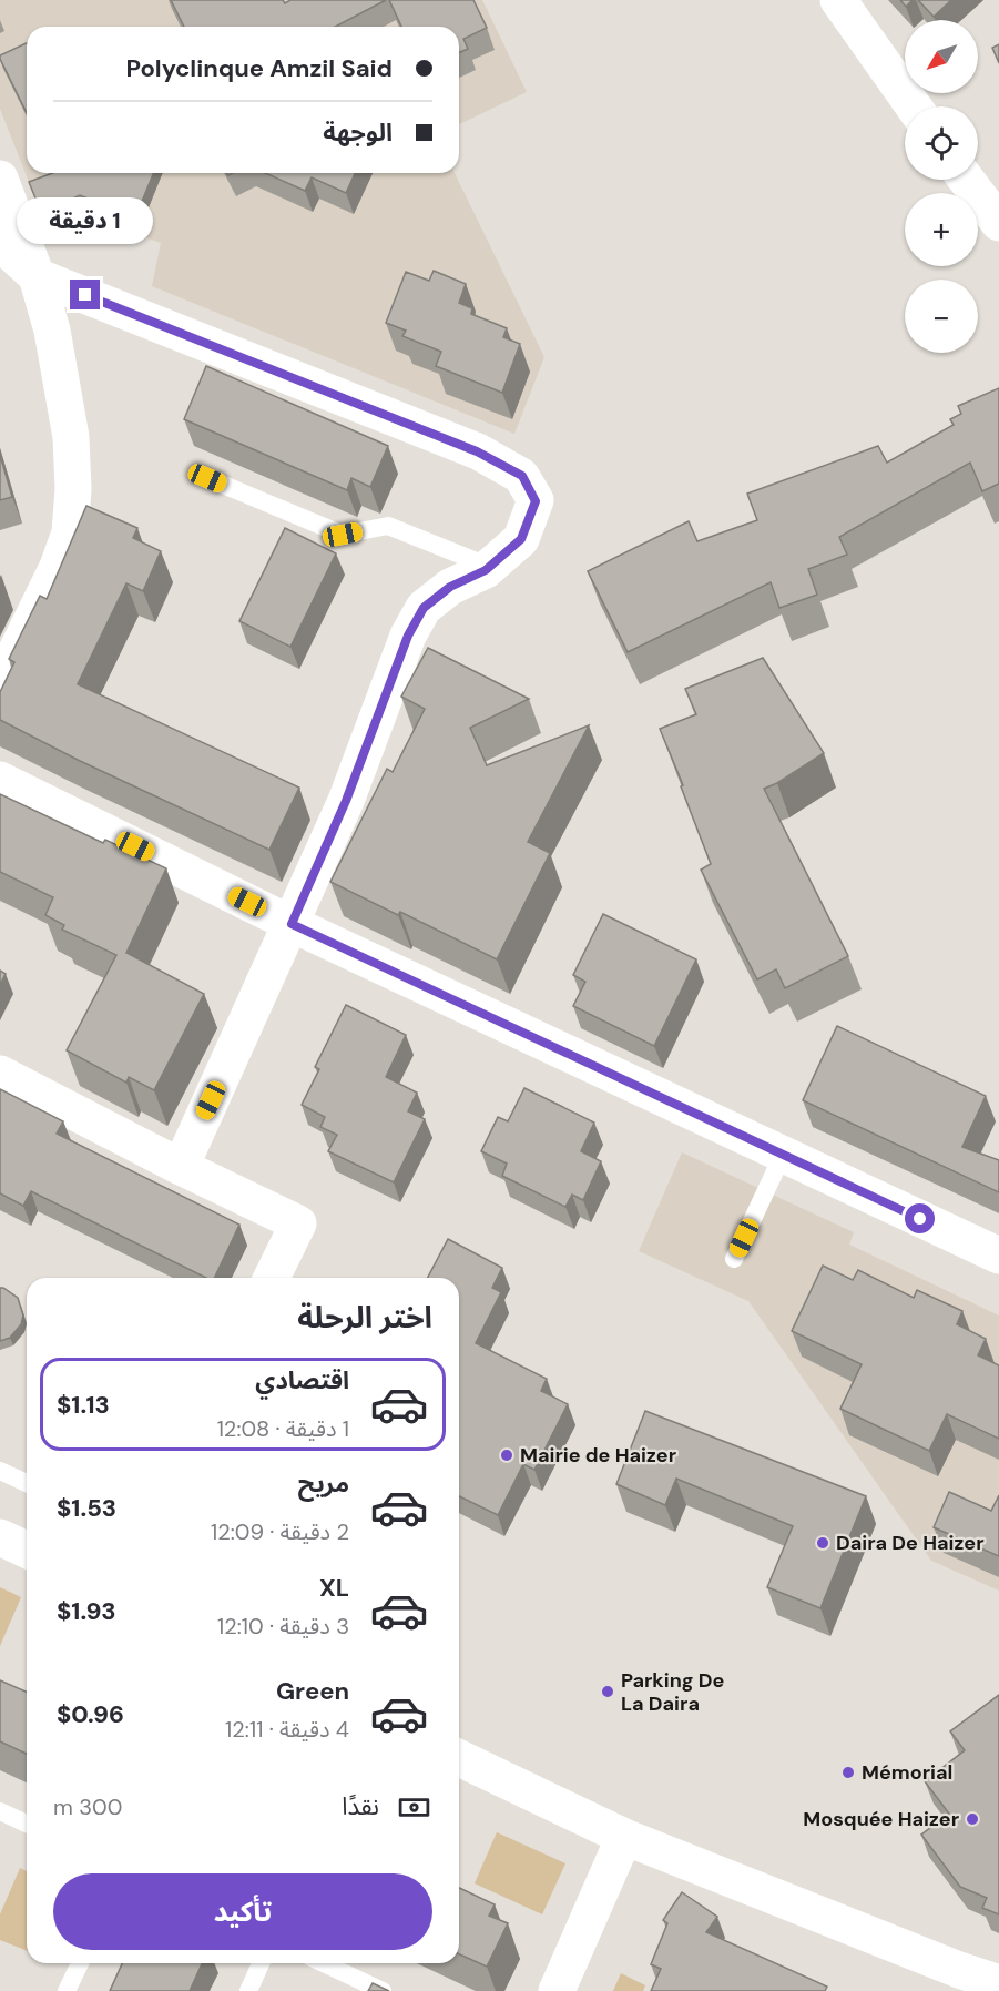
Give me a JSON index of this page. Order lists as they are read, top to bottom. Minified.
{"places":["Mairie de Haizer","Daira De Haizer","Parking De La Daira","Mémorial","Mosquée Haizer"],"north":"bottom left","page":{"map_buttons":["+","−"],"banner":["Polyclinque Amzil Said","الوجهة"],"bubble":"1 دقيقة","heading":"اختر الرحلة","list":[{"name":"اقتصادي","note":"1 دقيقة · 12:08","value":"$1.13"},{"name":"مريح","note":"2 دقيقة · 12:09","value":"$1.53"},{"name":"XL","note":"3 دقيقة · 12:10","value":"$1.93"},{"name":"Green","note":"4 دقيقة · 12:11","value":"$0.96"}],"pay":["نقدًا","300 m"],"buttons":"تأكيد"}}
